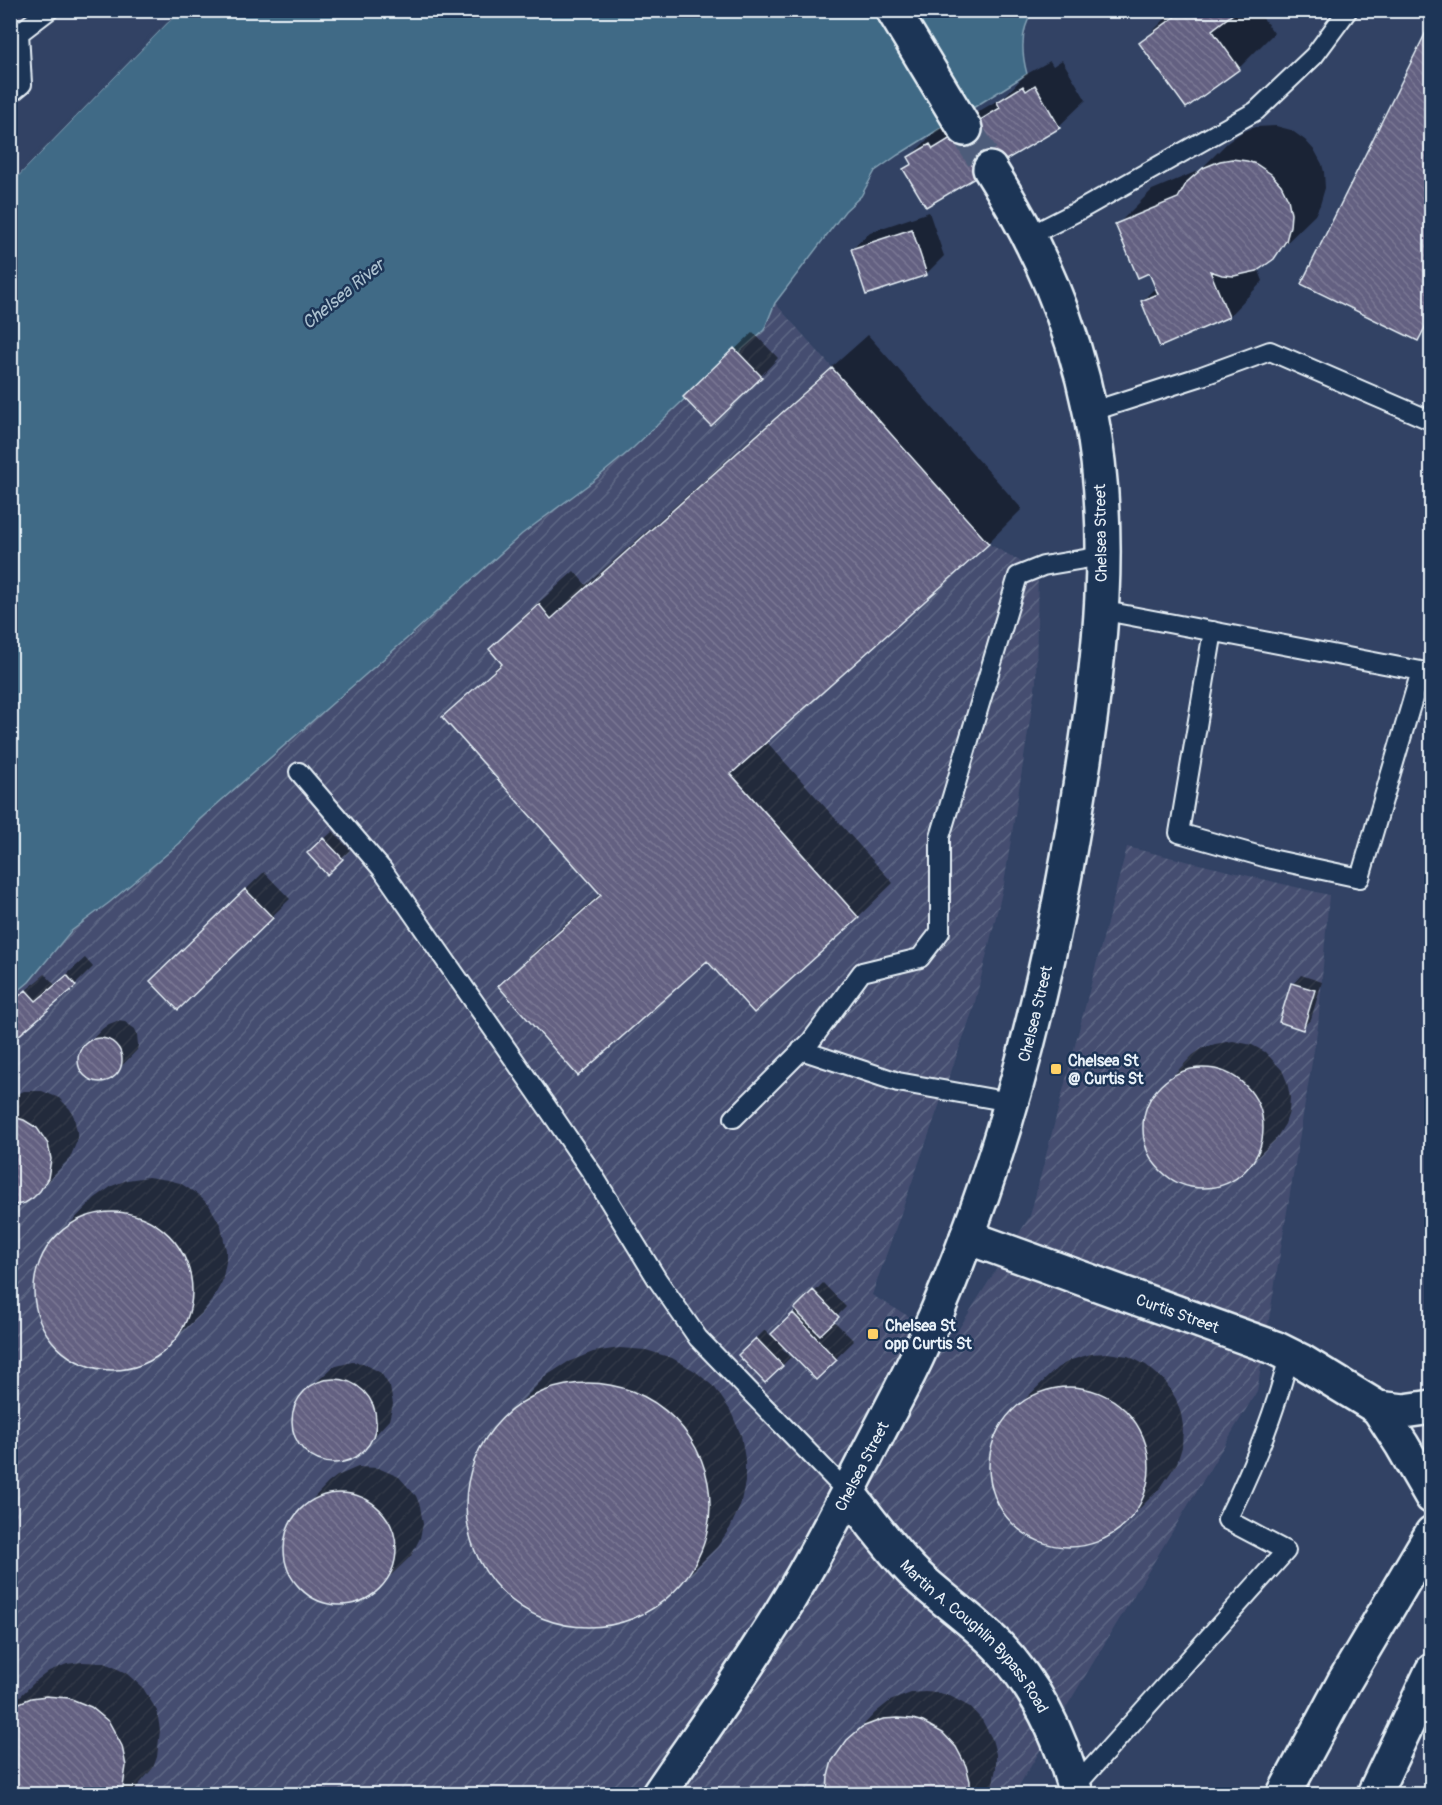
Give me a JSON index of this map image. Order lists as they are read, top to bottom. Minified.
{"streets":{"main road":["Chelsea Street","Curtis Street","Martin A. Coughlin Bypass Road"]},"crossings":[["Chelsea Street","Curtis Street"],["Chelsea Street","Martin A. Coughlin Bypass Road"]],"water":["Chelsea River"],"places":{"transit":["Chelsea St @ Curtis St","Chelsea St opp Curtis St"]}}
